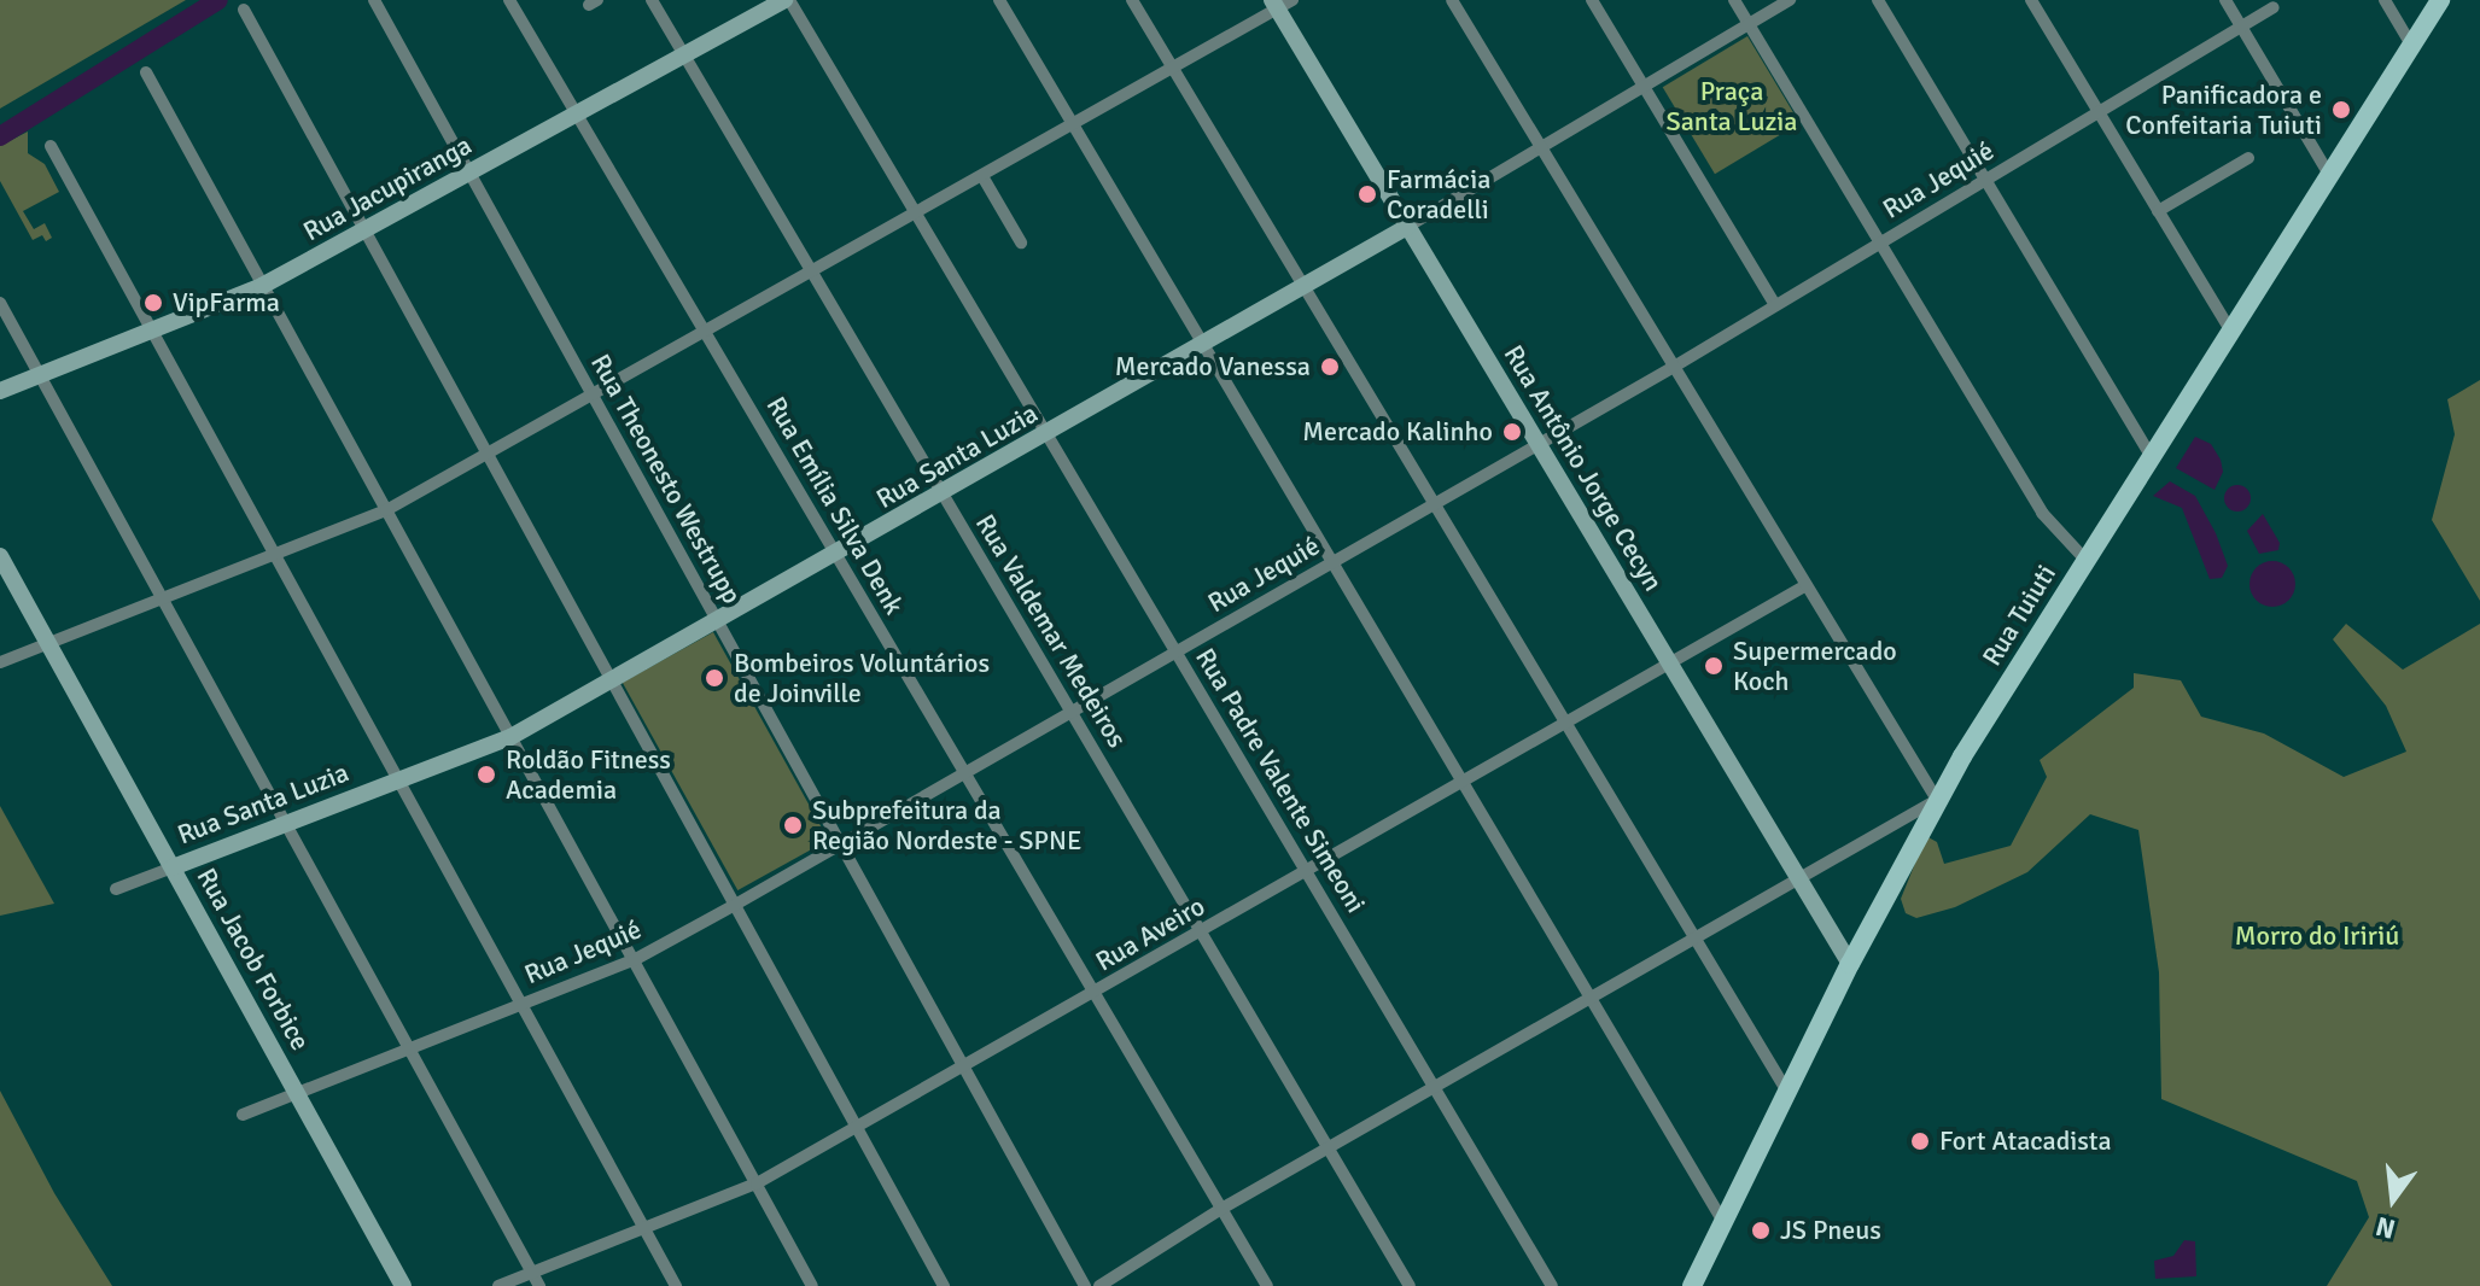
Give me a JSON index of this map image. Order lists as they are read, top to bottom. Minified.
{"streets":{"main road":["Rua Tuiuti"],"street":["Rua Jequié","Rua Jacupiranga","Rua Santa Luzia","Rua Antônio Jorge Cecyn","Rua Theonesto Westrupp","Rua Emília Silva Denk","Rua Valdemar Medeiros","Rua Padre Valente Simeoni","Rua Aveiro","Rua Jacob Forbice"]},"crossings":[["Rua Jequié","Rua Antônio Jorge Cecyn"],["Rua Jequié","Rua Theonesto Westrupp"],["Rua Jequié","Rua Emília Silva Denk"],["Rua Jequié","Rua Valdemar Medeiros"],["Rua Jequié","Rua Padre Valente Simeoni"],["Rua Jequié","Rua Jacob Forbice"],["Rua Jacupiranga","Rua Theonesto Westrupp"],["Rua Jacupiranga","Rua Emília Silva Denk"],["Rua Jacupiranga","Rua Valdemar Medeiros"],["Rua Jacupiranga","Rua Padre Valente Simeoni"],["Rua Santa Luzia","Rua Antônio Jorge Cecyn"],["Rua Santa Luzia","Rua Theonesto Westrupp"],["Rua Santa Luzia","Rua Emília Silva Denk"],["Rua Santa Luzia","Rua Valdemar Medeiros"],["Rua Santa Luzia","Rua Padre Valente Simeoni"],["Rua Santa Luzia","Rua Jacob Forbice"],["Rua Antônio Jorge Cecyn","Rua Tuiuti"],["Rua Antônio Jorge Cecyn","Rua Aveiro"],["Rua Theonesto Westrupp","Rua Aveiro"],["Rua Emília Silva Denk","Rua Aveiro"],["Rua Valdemar Medeiros","Rua Aveiro"],["Rua Padre Valente Simeoni","Rua Aveiro"]],"parks":["Praça Santa Luzia","Morro do Iririú"],"places":["Panificadora e Confeitaria Tuiuti","Farmácia Coradelli","VipFarma","Mercado Vanessa","Mercado Kalinho","Supermercado Koch","Bombeiros Voluntários de Joinville","Roldão Fitness Academia","Subprefeitura da Região Nordeste - SPNE","Fort Atacadista","JS Pneus"],"north":"bottom"}
